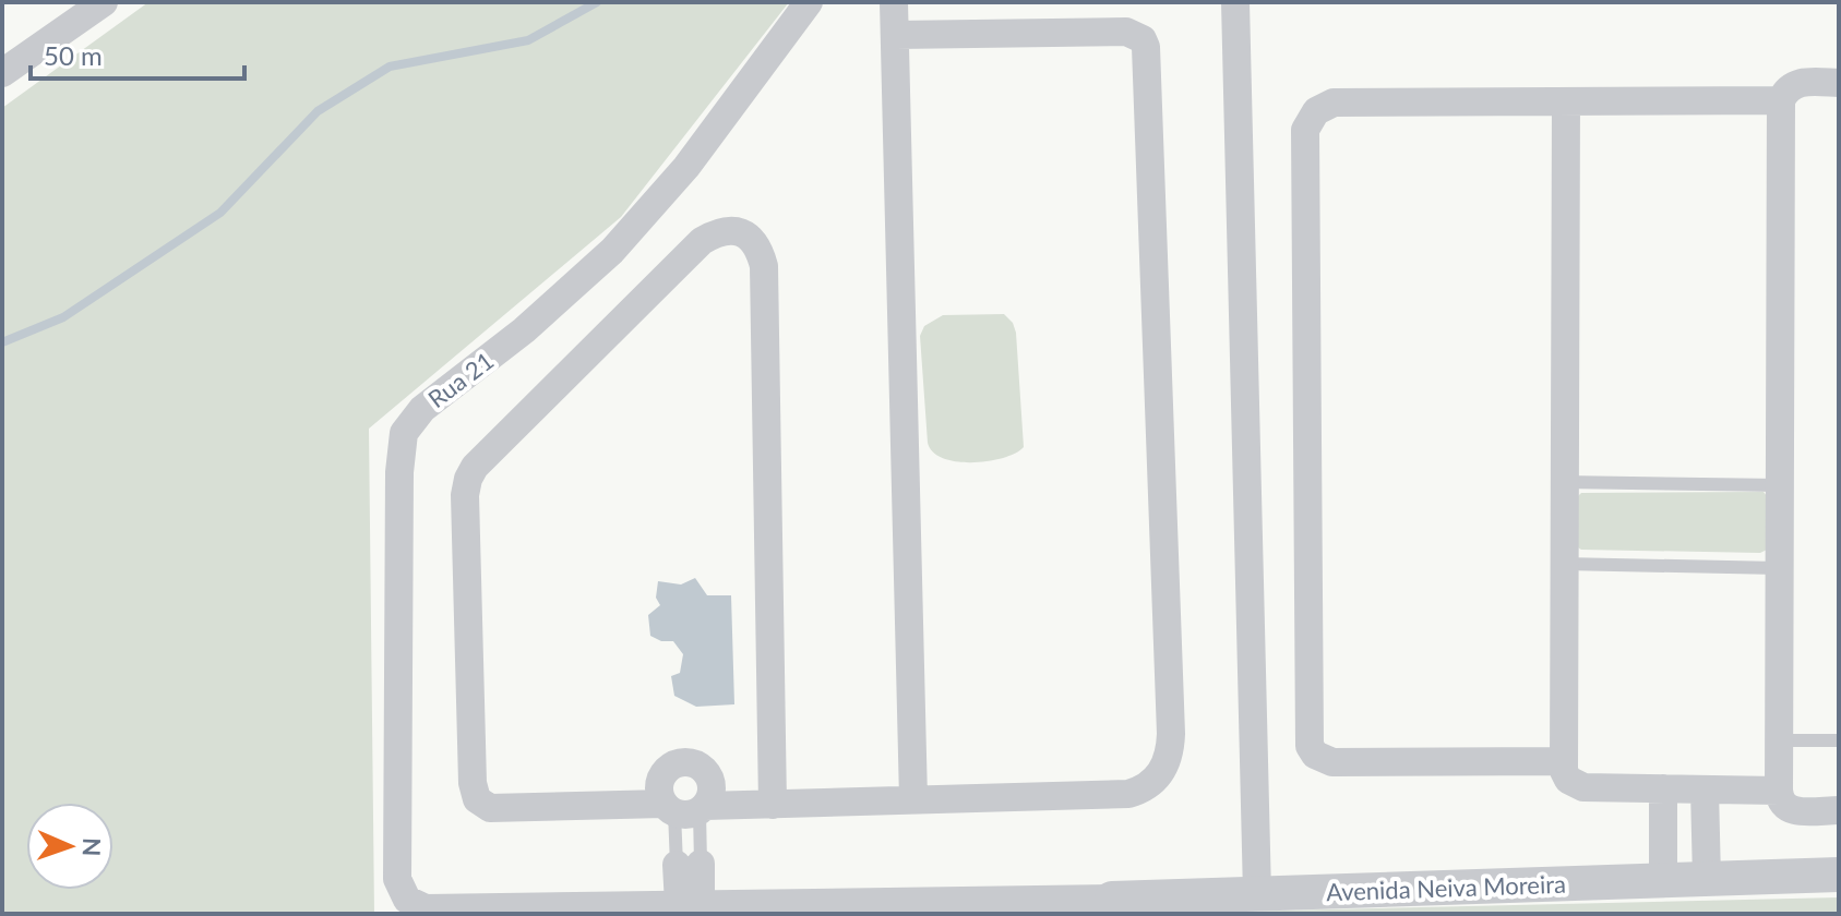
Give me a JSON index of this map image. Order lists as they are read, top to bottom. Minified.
{"streets":{"street":["Rua 21","Avenida Neiva Moreira"]},"crossings":[["Rua 21","Avenida Neiva Moreira"]],"scale_bar":"50 m","north":"right"}
